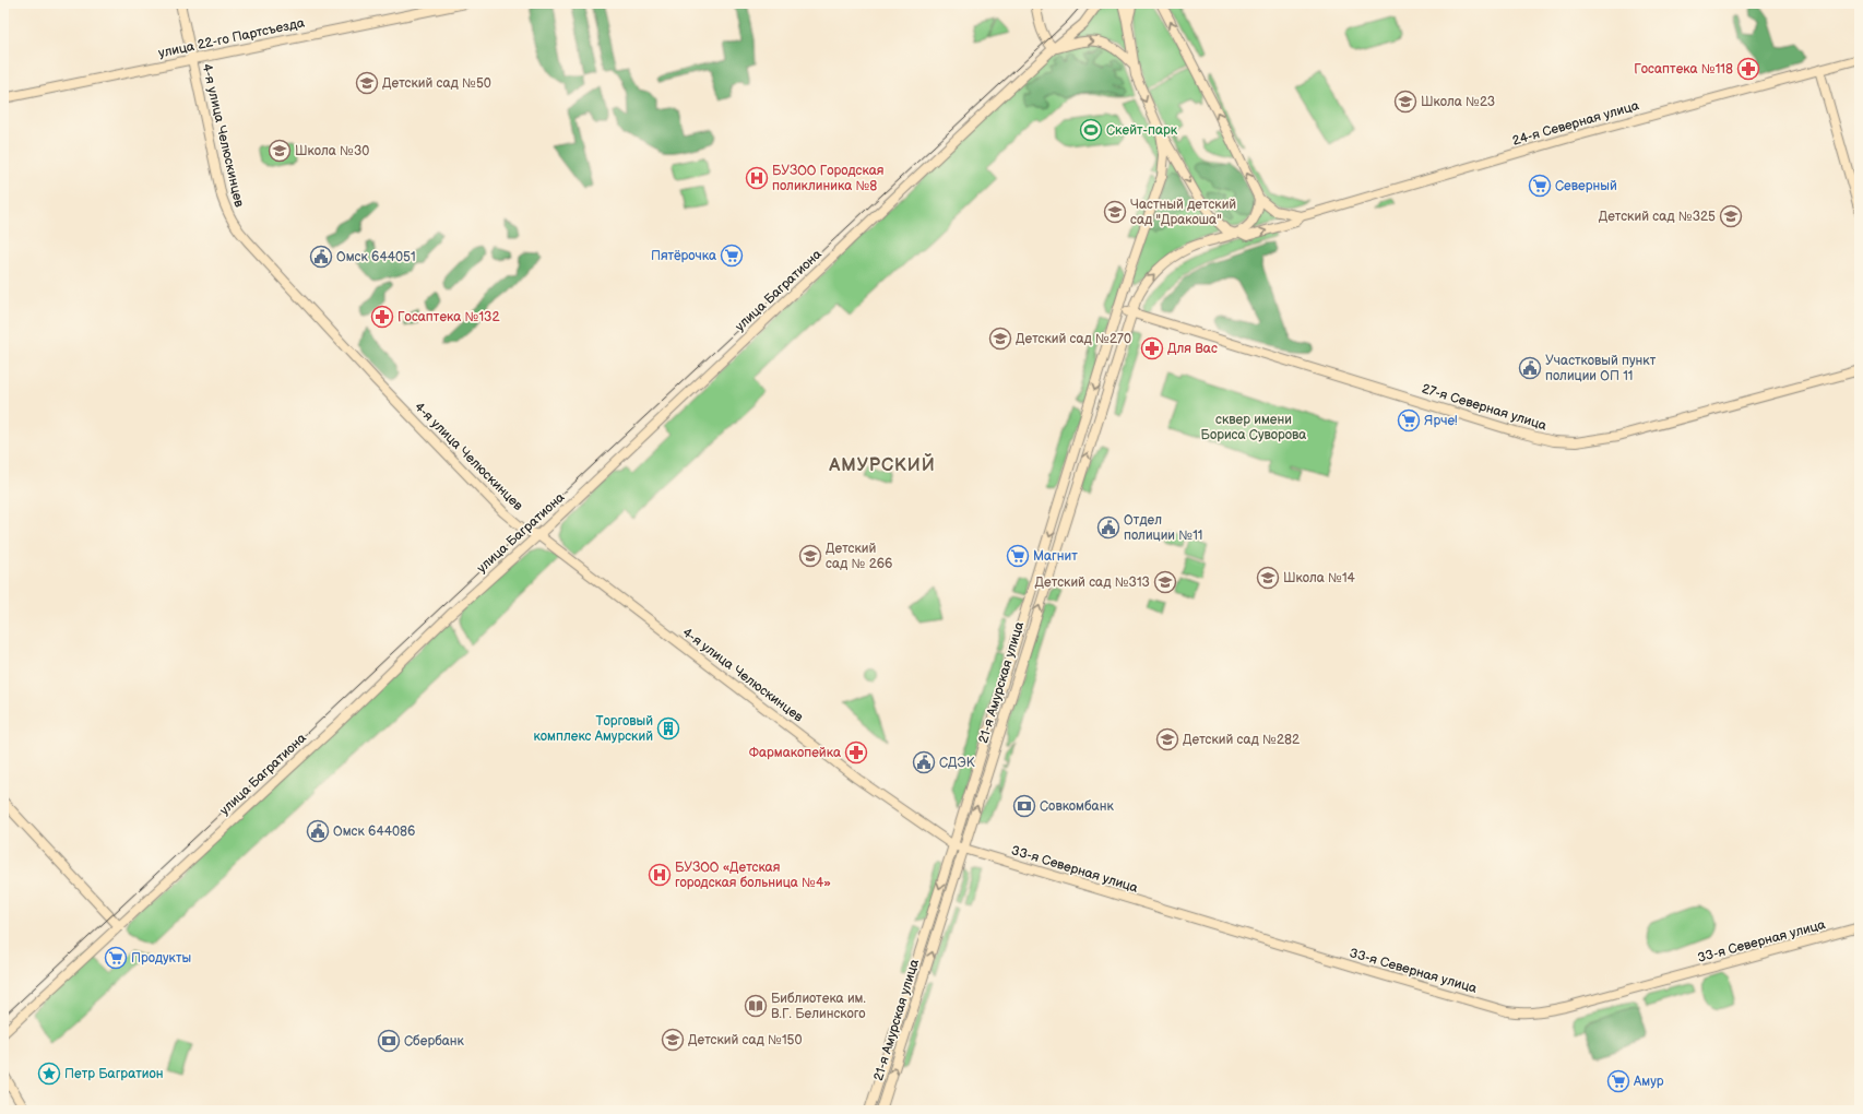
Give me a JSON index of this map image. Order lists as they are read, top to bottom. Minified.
{"streets":{"main road":["улица 22-го Партсъезда","24-я Северная улица","4-я улица Челюскинцев","улица Багратиона","27-я Северная улица","21-я Амурская улица","33-я Северная улица"]},"crossings":[["улица 22-го Партсъезда","4-я улица Челюскинцев"],["24-я Северная улица","27-я Северная улица"],["24-я Северная улица","21-я Амурская улица"],["4-я улица Челюскинцев","улица Багратиона"],["4-я улица Челюскинцев","21-я Амурская улица"],["4-я улица Челюскинцев","33-я Северная улица"],["27-я Северная улица","21-я Амурская улица"],["21-я Амурская улица","33-я Северная улица"]],"districts":["АМУРСКИЙ"],"parks":["сквер имени Бориса Суворова"],"places":{"pharmacy":["Госаптека №118","Госаптека №132","Для Вас","Фармакопейка"],"school or university":["Детский сад №50","Школа №23","Школа №30","Частный детский сад \"Дракоша\"","Детский сад №325","Детский сад №270","Детский сад № 266","Школа №14","Детский сад №313","Детский сад №282","Детский сад №150"],"sports":["Скейт-парк"],"hospital":["БУЗОО Городская поликлиника №8","БУЗОО «Детская городская больница №4»"],"supermarket":["Северный","Пятёрочка","Ярче!","Магнит","Продукты","Амур"],"public building":["Омск 644051","Участковый пункт полиции ОП 11","Отдел полиции №11","СДЭК","Омск 644086"],"building":["Торговый комплекс Амурский"],"bank":["Совкомбанк","Сбербанк"],"library":["Библиотека им. В.Г. Белинского"],"place":["Петр Багратион"]}}
